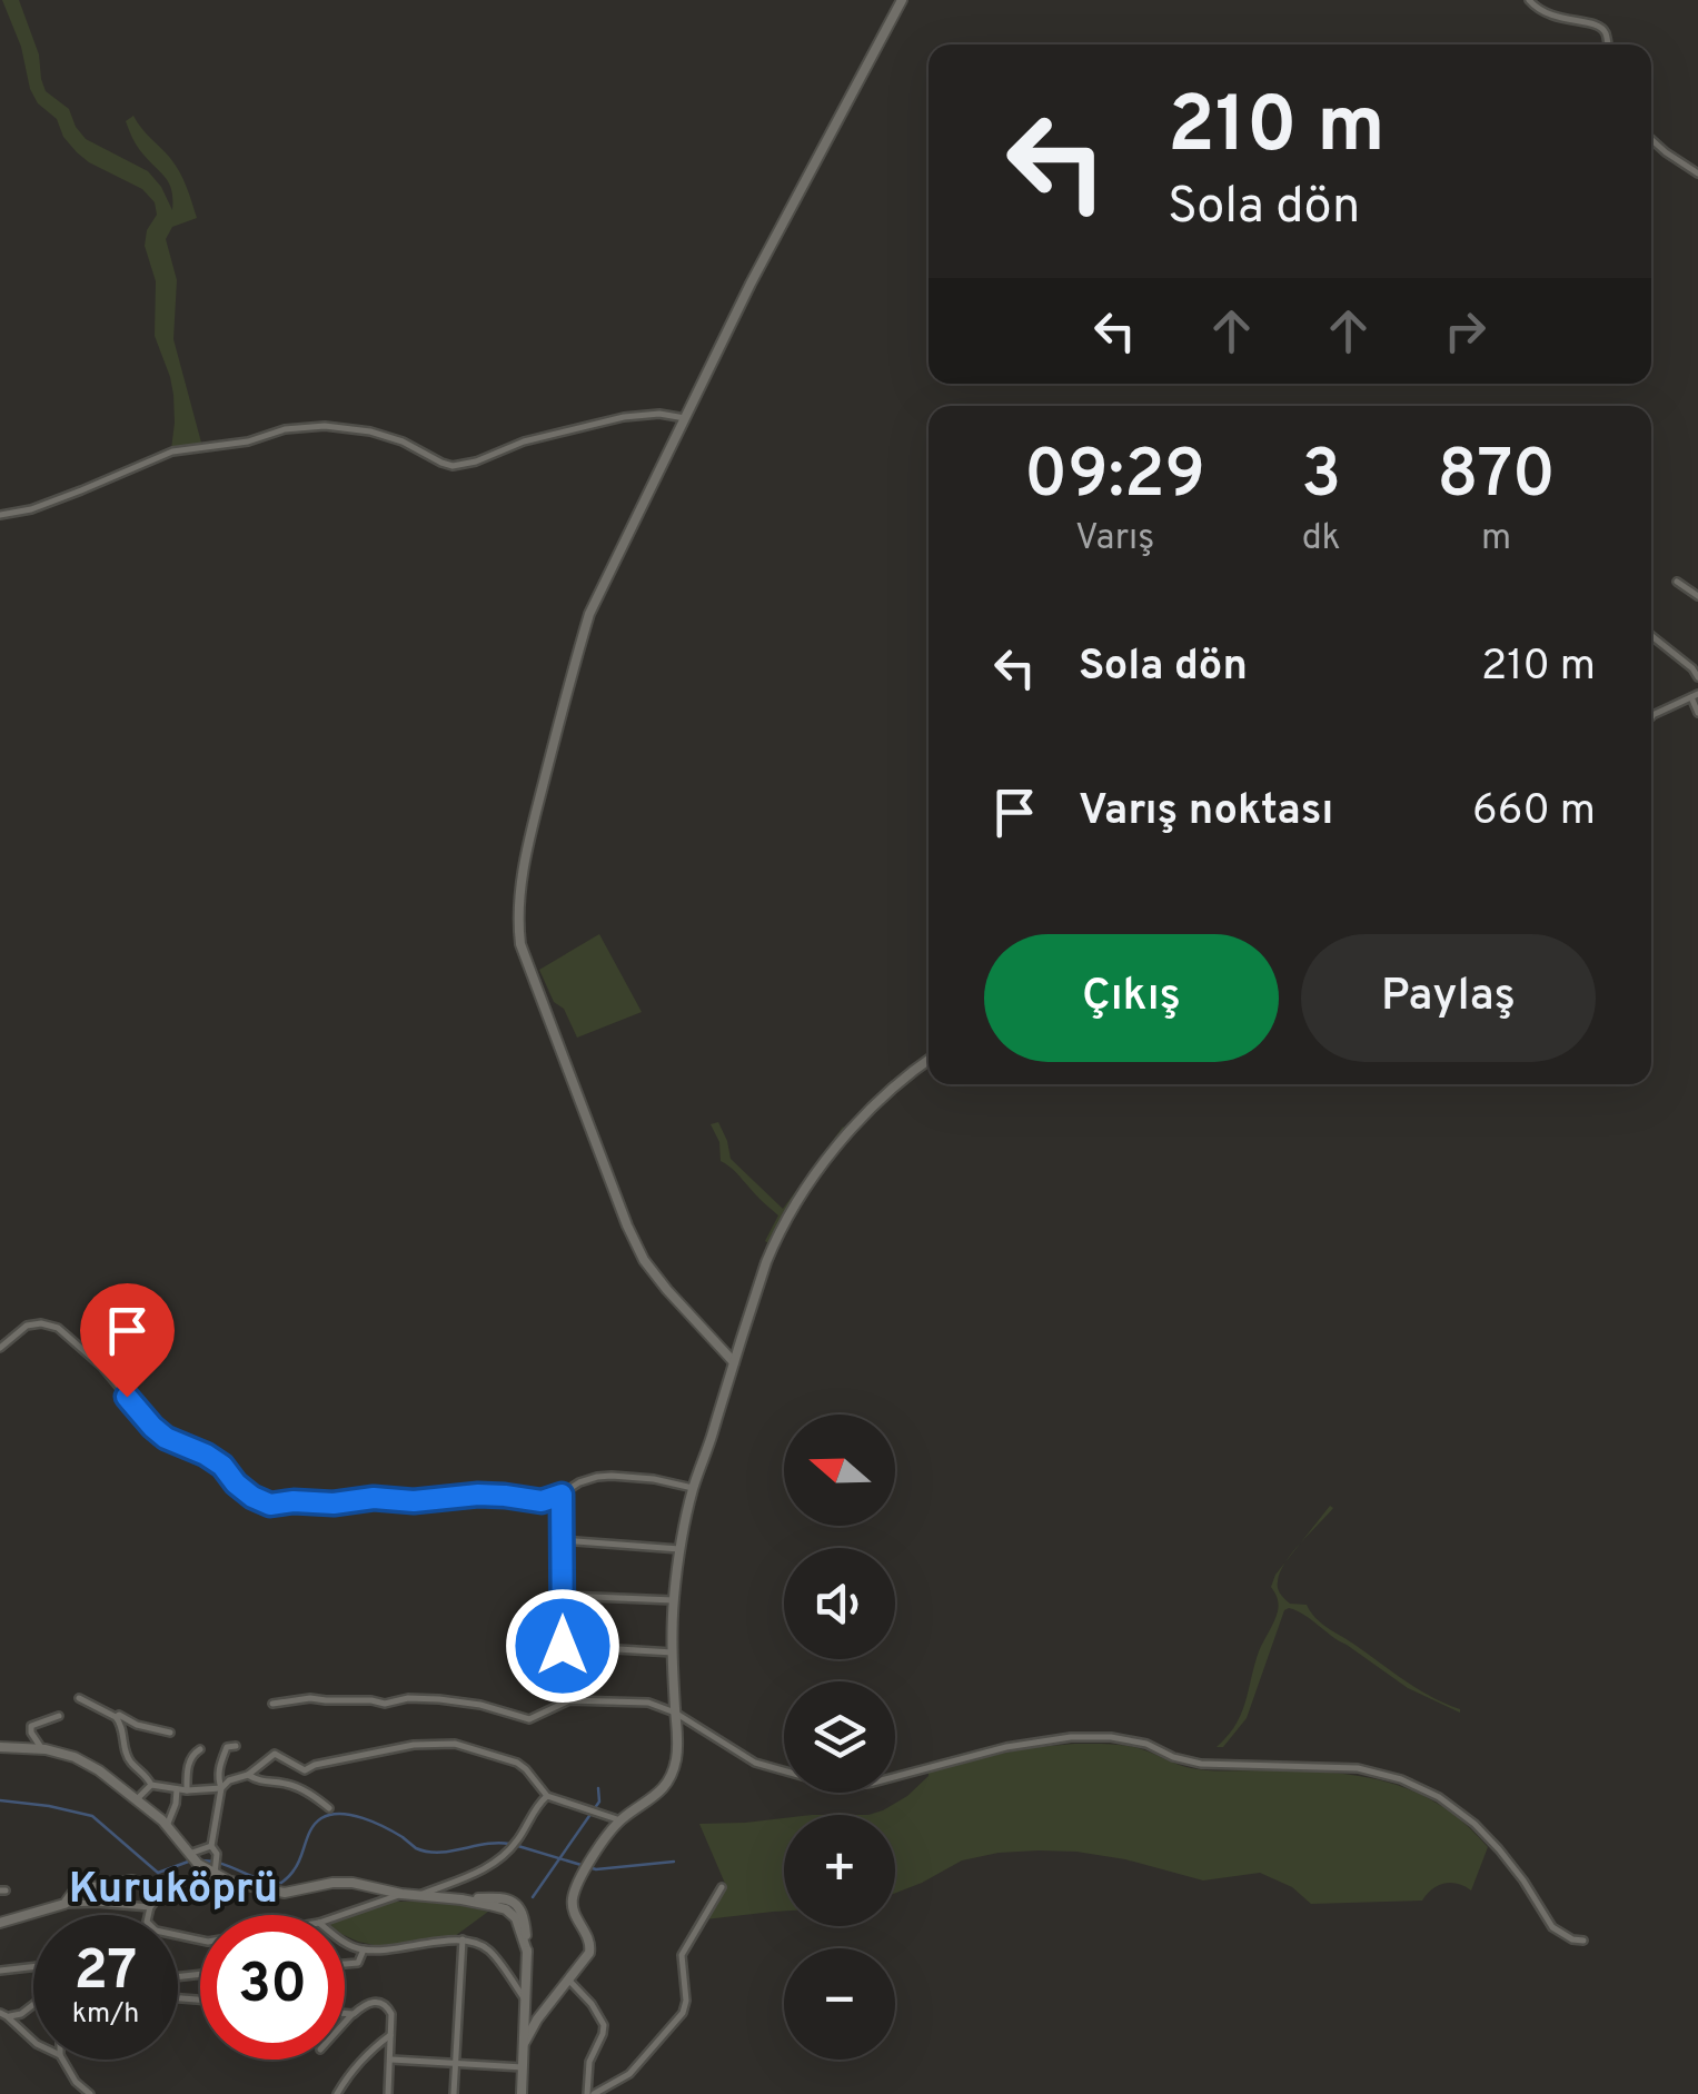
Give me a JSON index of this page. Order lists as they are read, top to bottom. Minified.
{"districts":["Kuruköprü"],"north":"left","page":{"turn":["210 m","Sola dön"],"eta":["09:29","Varış","3","dk","870","m"],"list":[{"name":"Sola dön","value":"210 m"},{"name":"Varış noktası","value":"660 m"}],"buttons":["Çıkış","Paylaş"],"map_buttons":["+","−"],"speed":"27 km/h","limit":"30"}}
